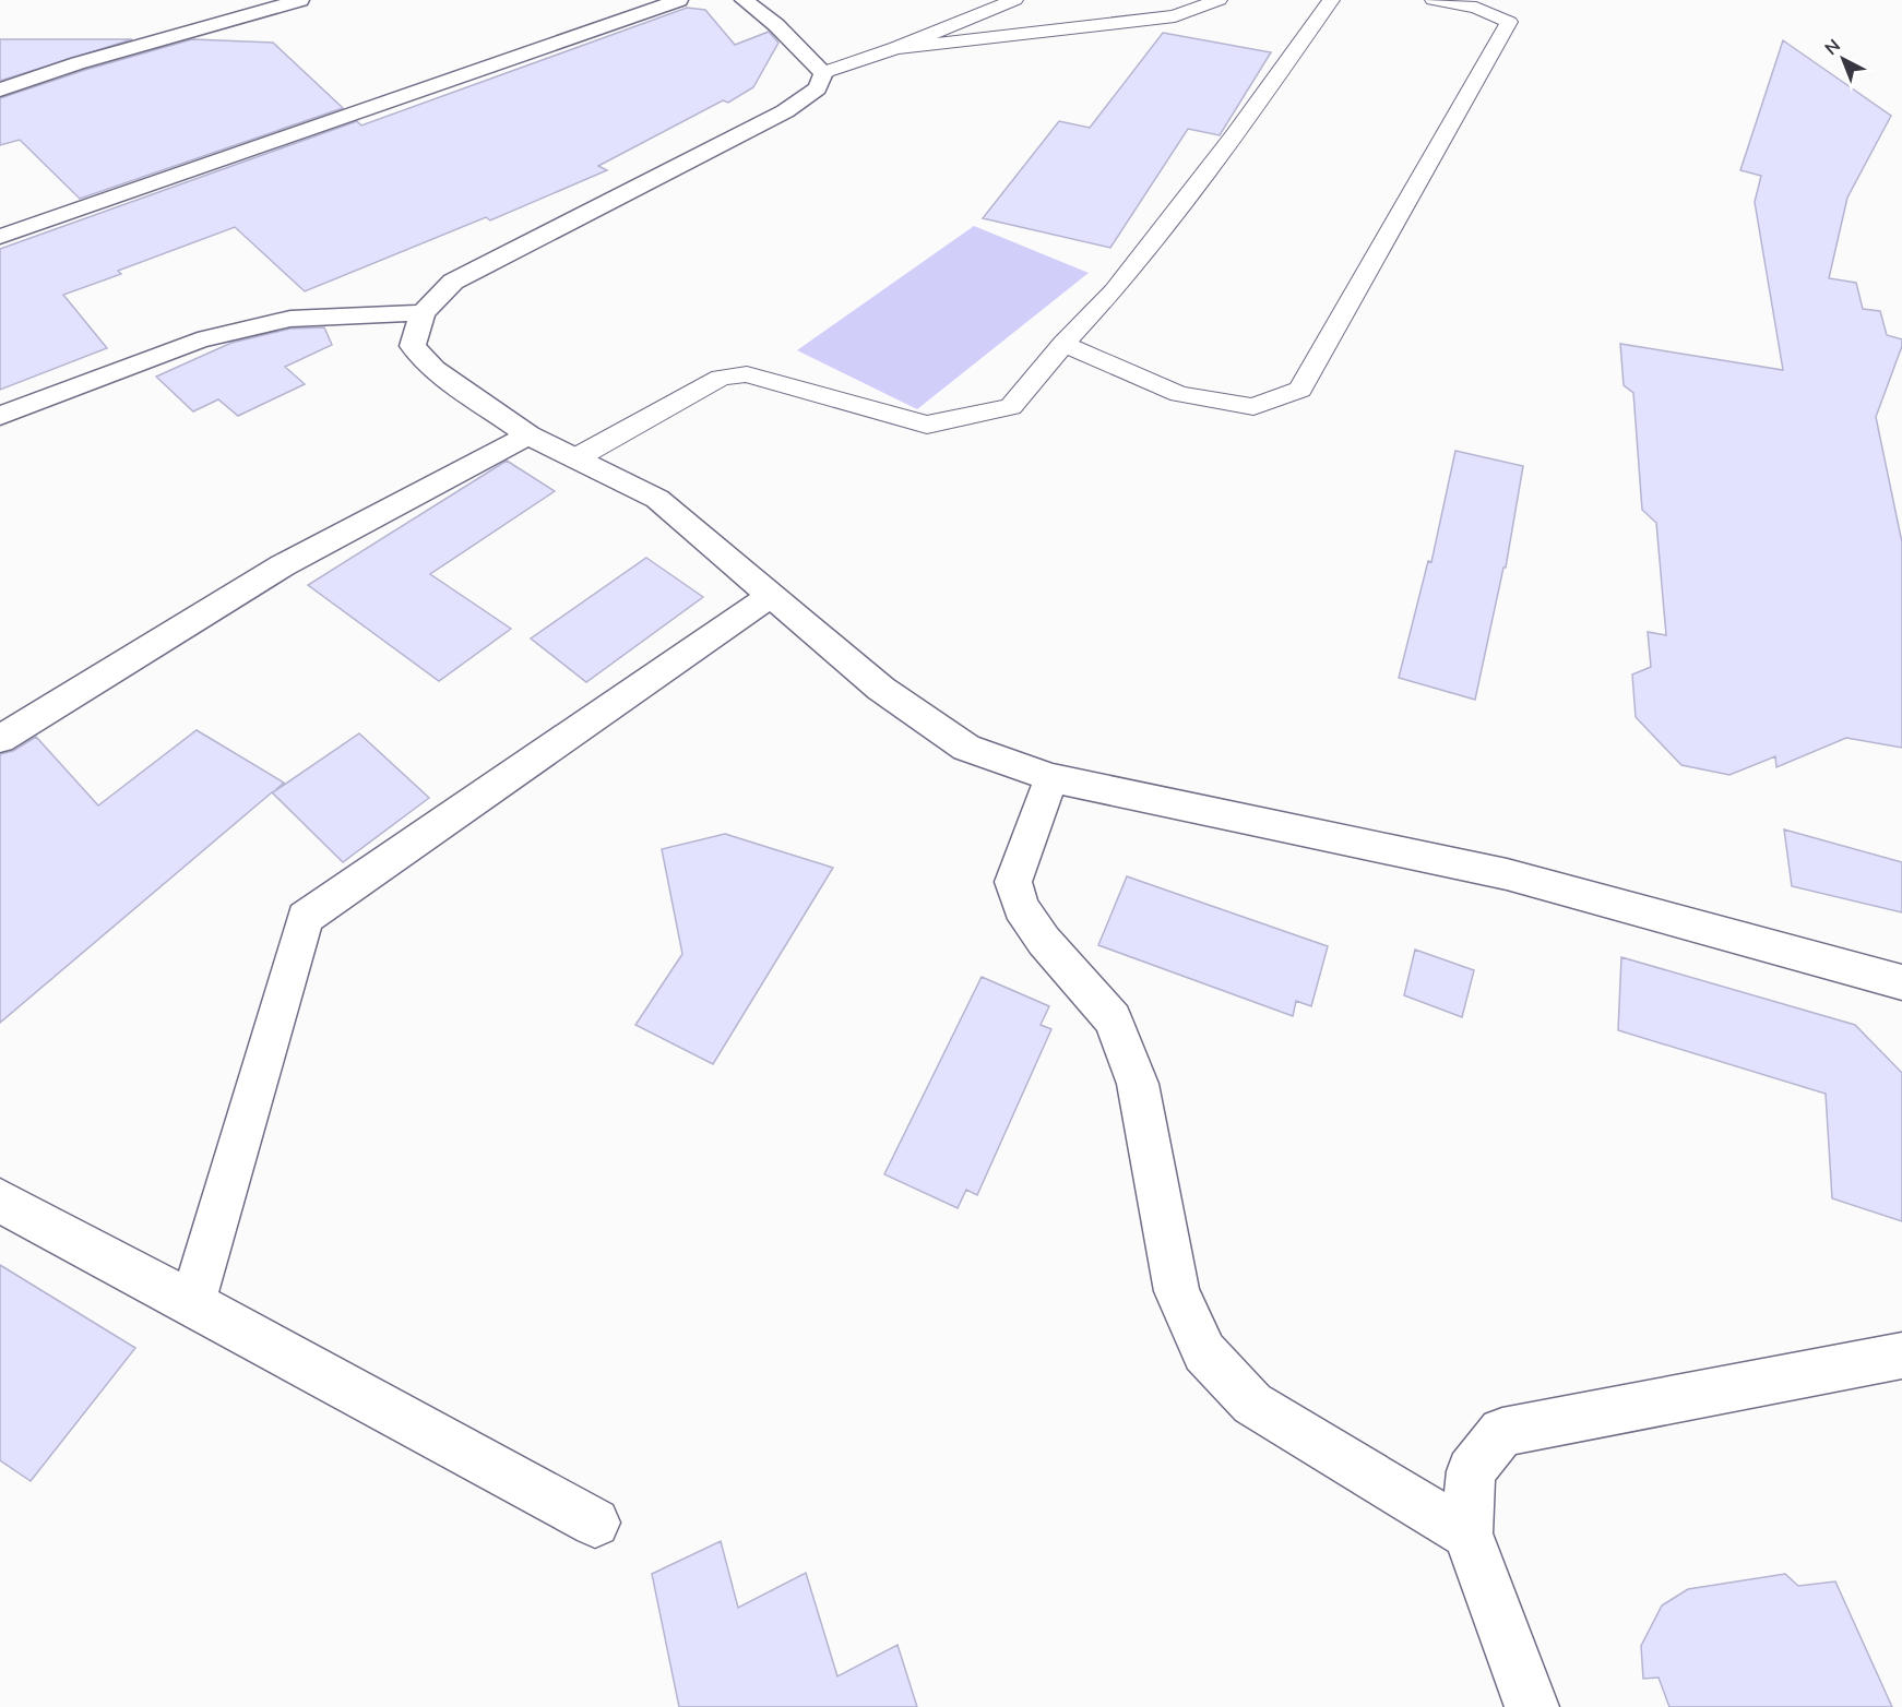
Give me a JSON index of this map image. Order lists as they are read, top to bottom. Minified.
{"north":"top left"}
